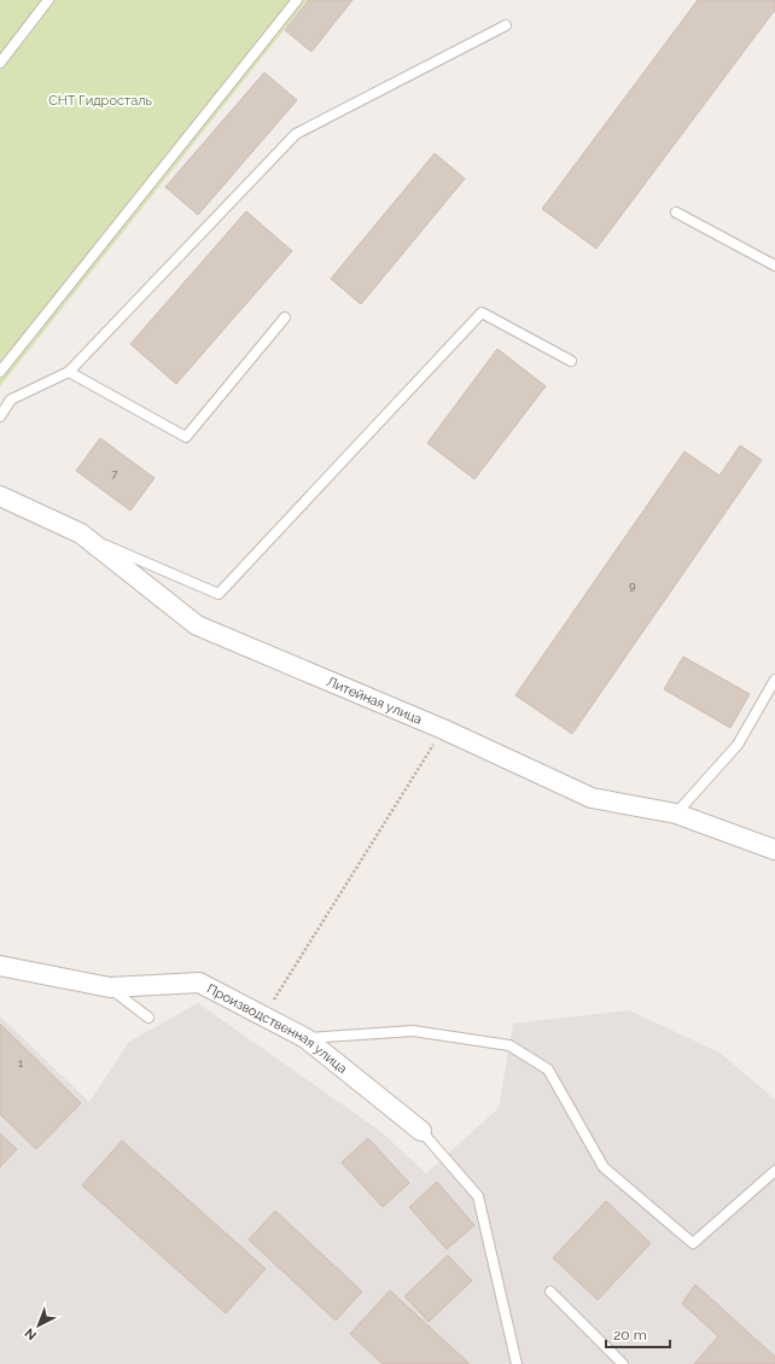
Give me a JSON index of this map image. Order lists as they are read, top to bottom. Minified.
{"streets":{"street":["Литейная улица","Производственная улица"]},"parks":["СНТ Гидросталь"],"house_numbers":["7","9","1"],"scale_bar":"20 m","north":"bottom left"}
